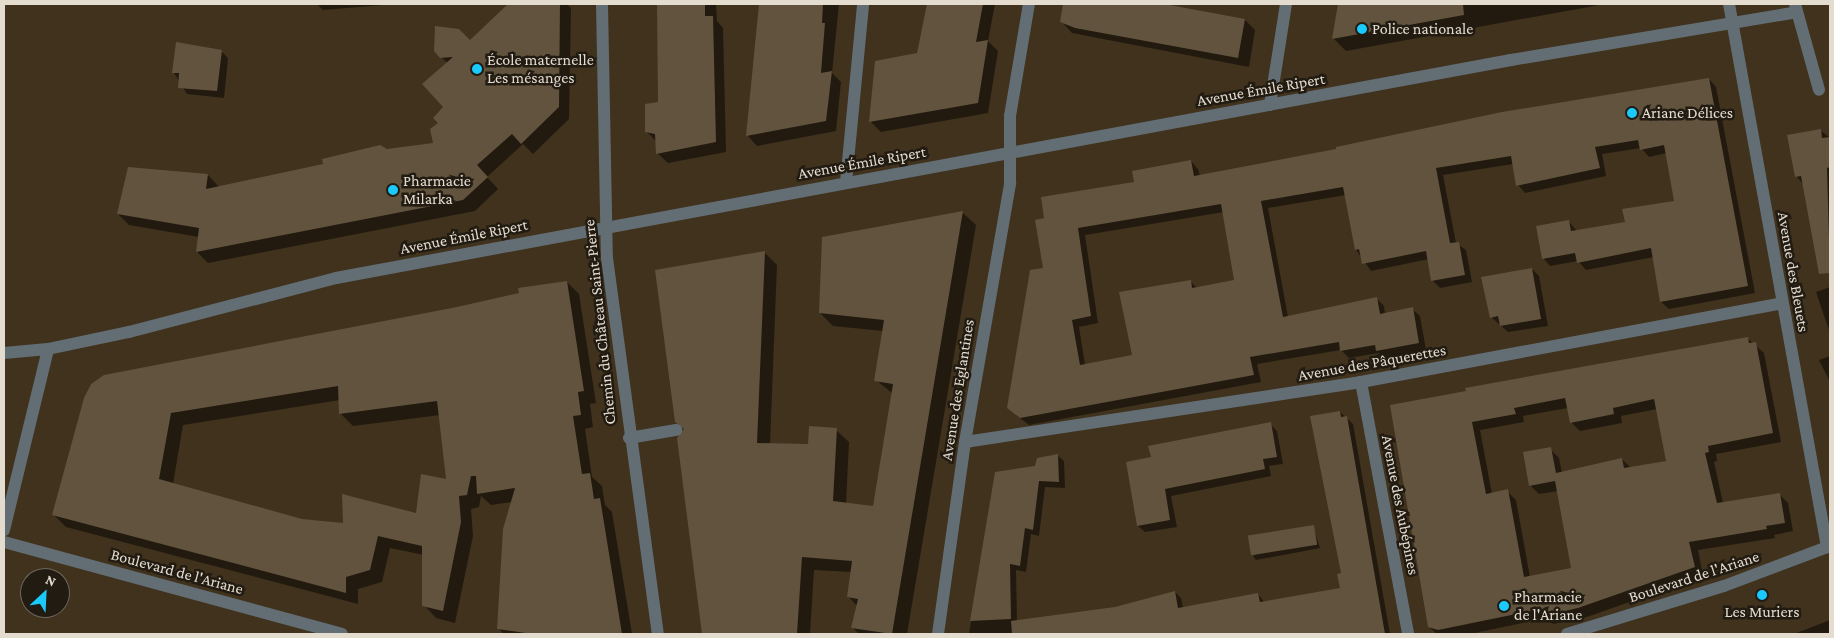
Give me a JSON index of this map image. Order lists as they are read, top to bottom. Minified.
{"streets":{"street":["Avenue Émile Ripert","Avenue des Bleuets","Chemin du Château Saint-Pierre","Avenue des Pâquerettes","Avenue des Eglantines","Avenue des Aubépines","Boulevard de l'Ariane"]},"crossings":[["Avenue Émile Ripert","Avenue des Bleuets"],["Avenue Émile Ripert","Chemin du Château Saint-Pierre"],["Avenue Émile Ripert","Avenue des Eglantines"],["Avenue des Bleuets","Avenue des Pâquerettes"],["Avenue des Bleuets","Boulevard de l'Ariane"],["Avenue des Pâquerettes","Avenue des Eglantines"],["Avenue des Pâquerettes","Avenue des Aubépines"]],"places":["Police nationale","École maternelle Les mésanges","Ariane Délices","Pharmacie Milarka","Les Muriers","Pharmacie de l'Ariane"],"north":"top right"}
